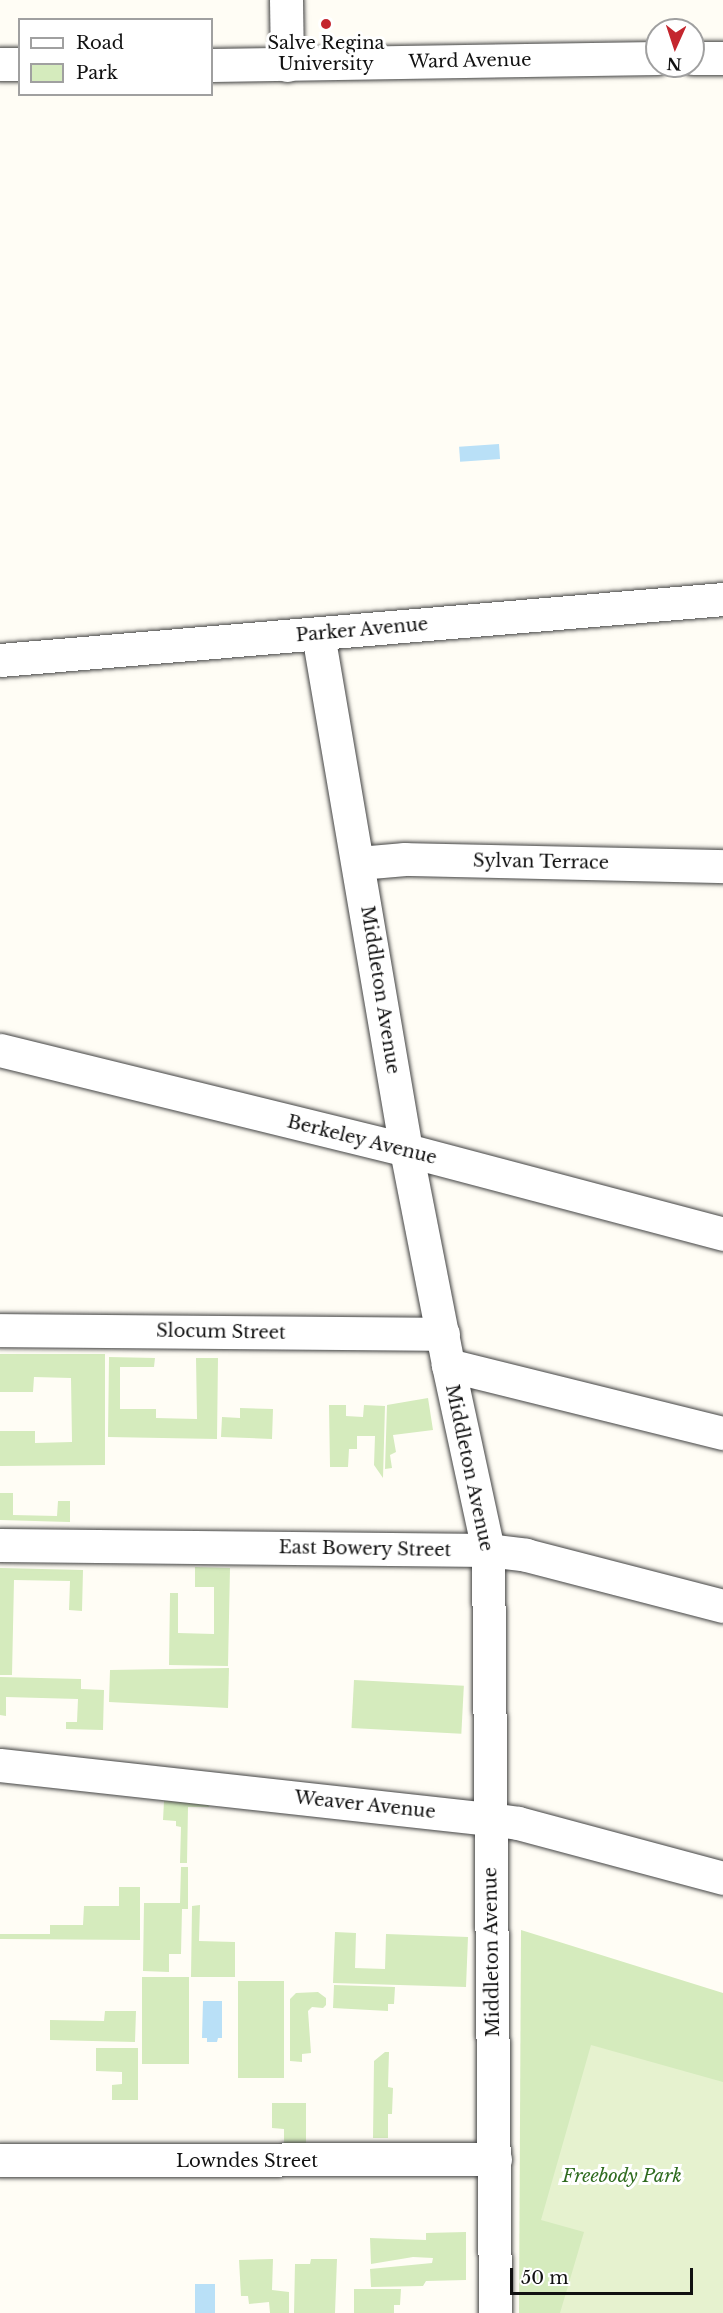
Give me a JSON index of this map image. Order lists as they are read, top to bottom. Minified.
{"streets":{"street":["Ward Avenue","Parker Avenue","Sylvan Terrace","Middleton Avenue","Berkeley Avenue","Slocum Street","East Bowery Street","Weaver Avenue","Lowndes Street"]},"crossings":[["Parker Avenue","Middleton Avenue"],["Sylvan Terrace","Middleton Avenue"],["Middleton Avenue","Berkeley Avenue"],["Middleton Avenue","Slocum Street"],["Middleton Avenue","East Bowery Street"],["Middleton Avenue","Weaver Avenue"],["Middleton Avenue","Lowndes Street"]],"parks":["Freebody Park"],"places":["Salve Regina University"],"legend":["Road","Park"],"scale_bar":"50 m","north":"bottom"}
